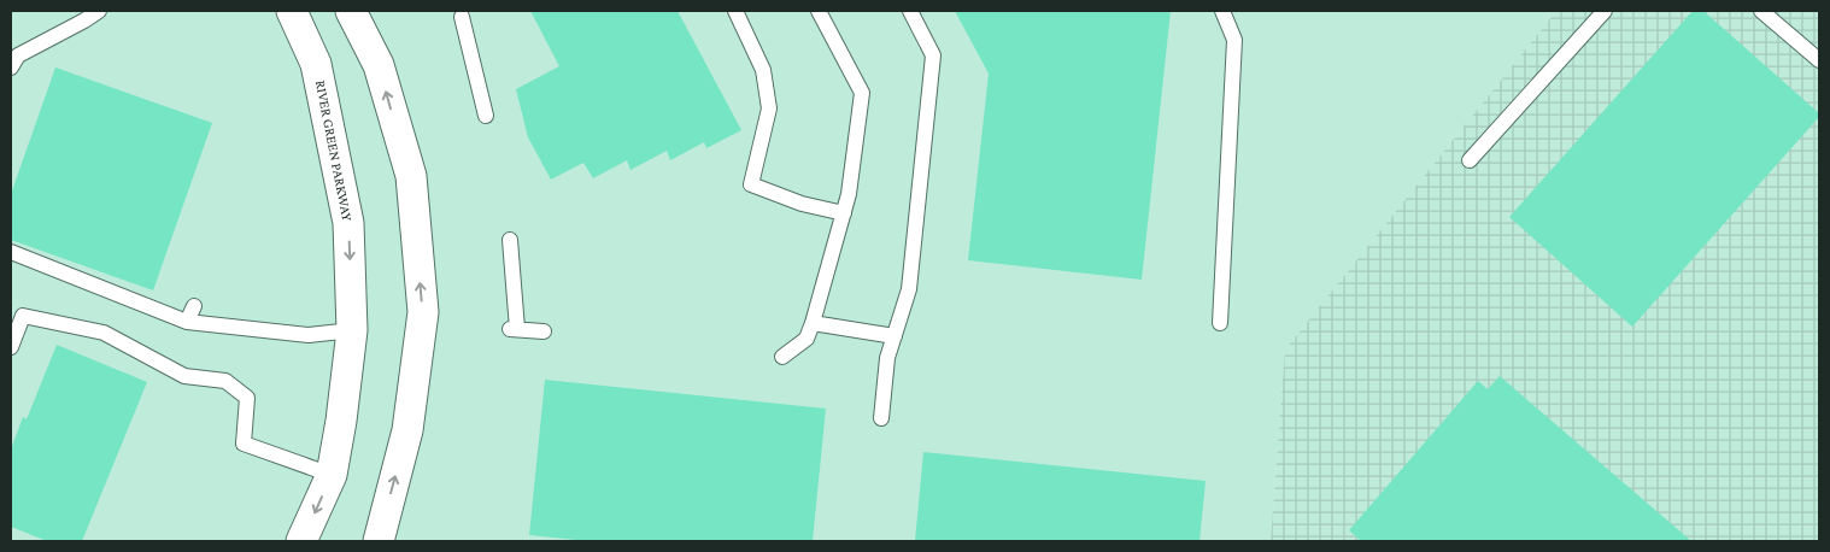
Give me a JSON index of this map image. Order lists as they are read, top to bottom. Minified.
{"streets":{"street":["RIVER GREEN PARKWAY"]}}
